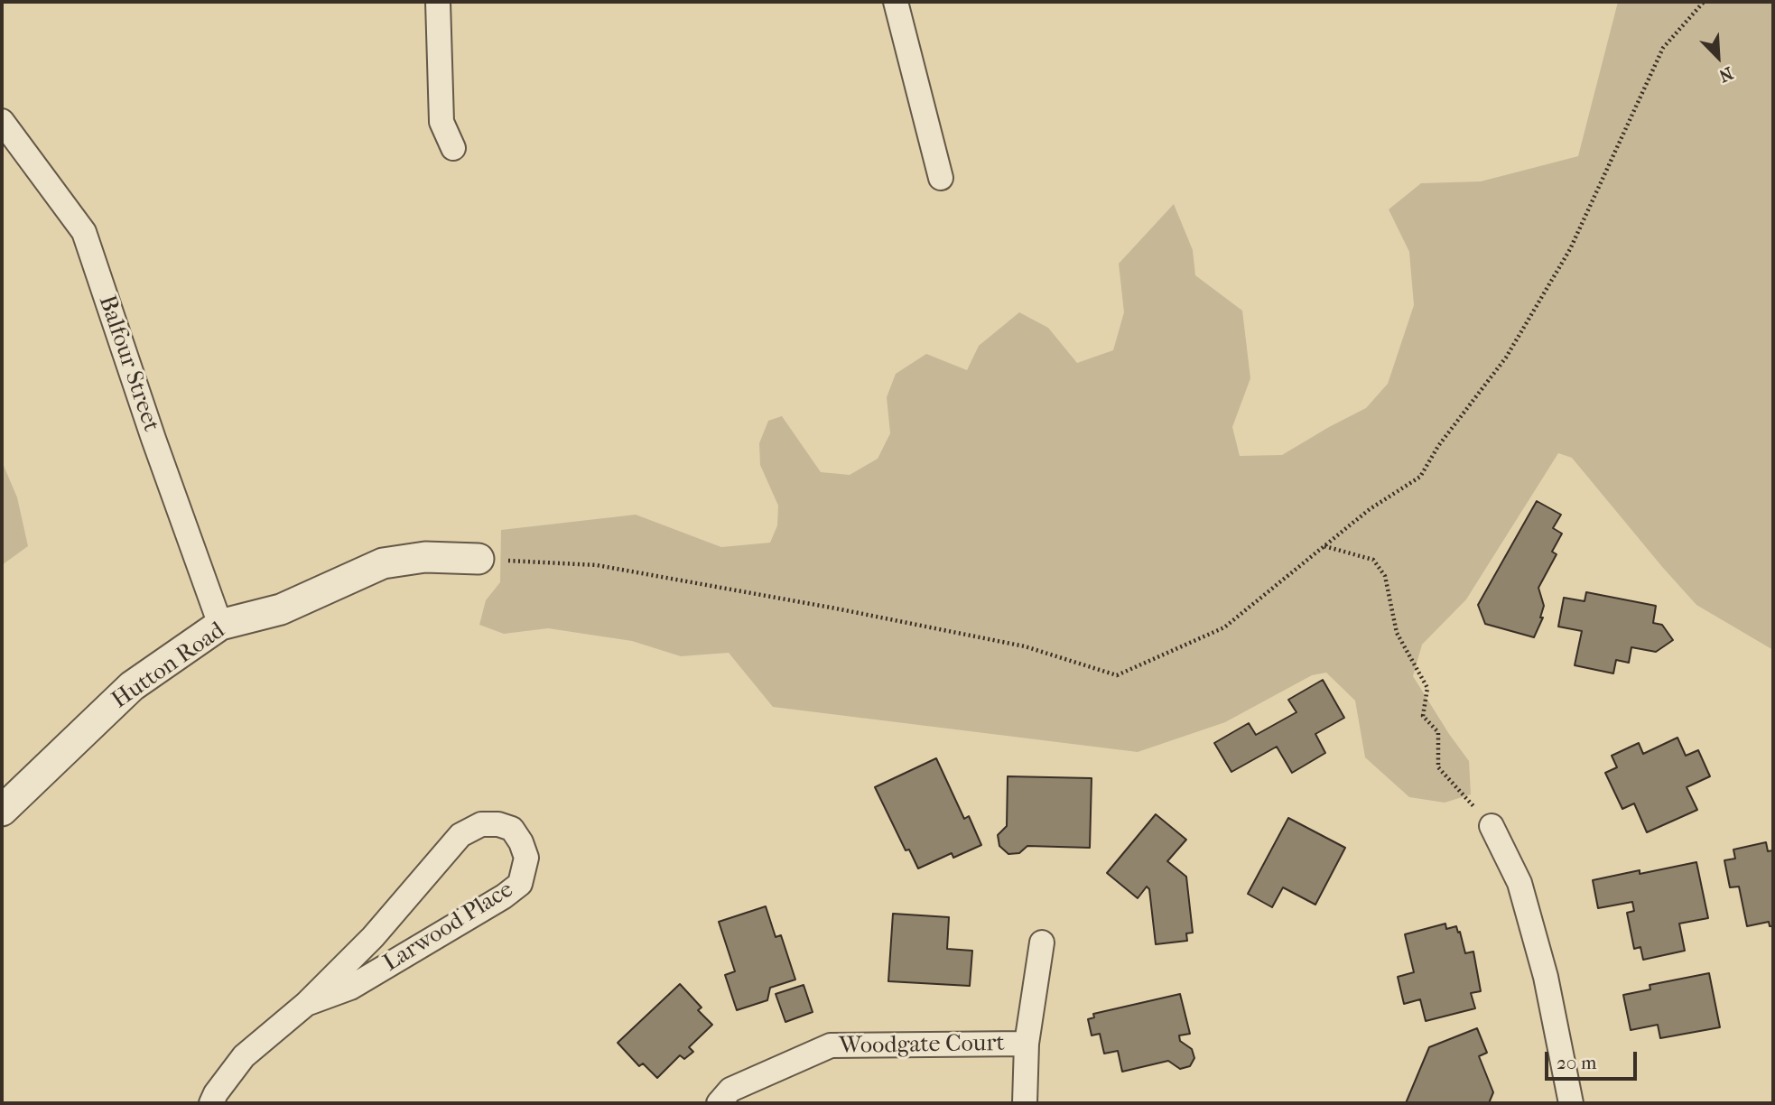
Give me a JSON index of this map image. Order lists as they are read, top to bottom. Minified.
{"streets":{"street":["Balfour Street","Hutton Road","Larwood Place","Woodgate Court"]},"crossings":[["Balfour Street","Hutton Road"]],"scale_bar":"20 m","north":"bottom right"}
